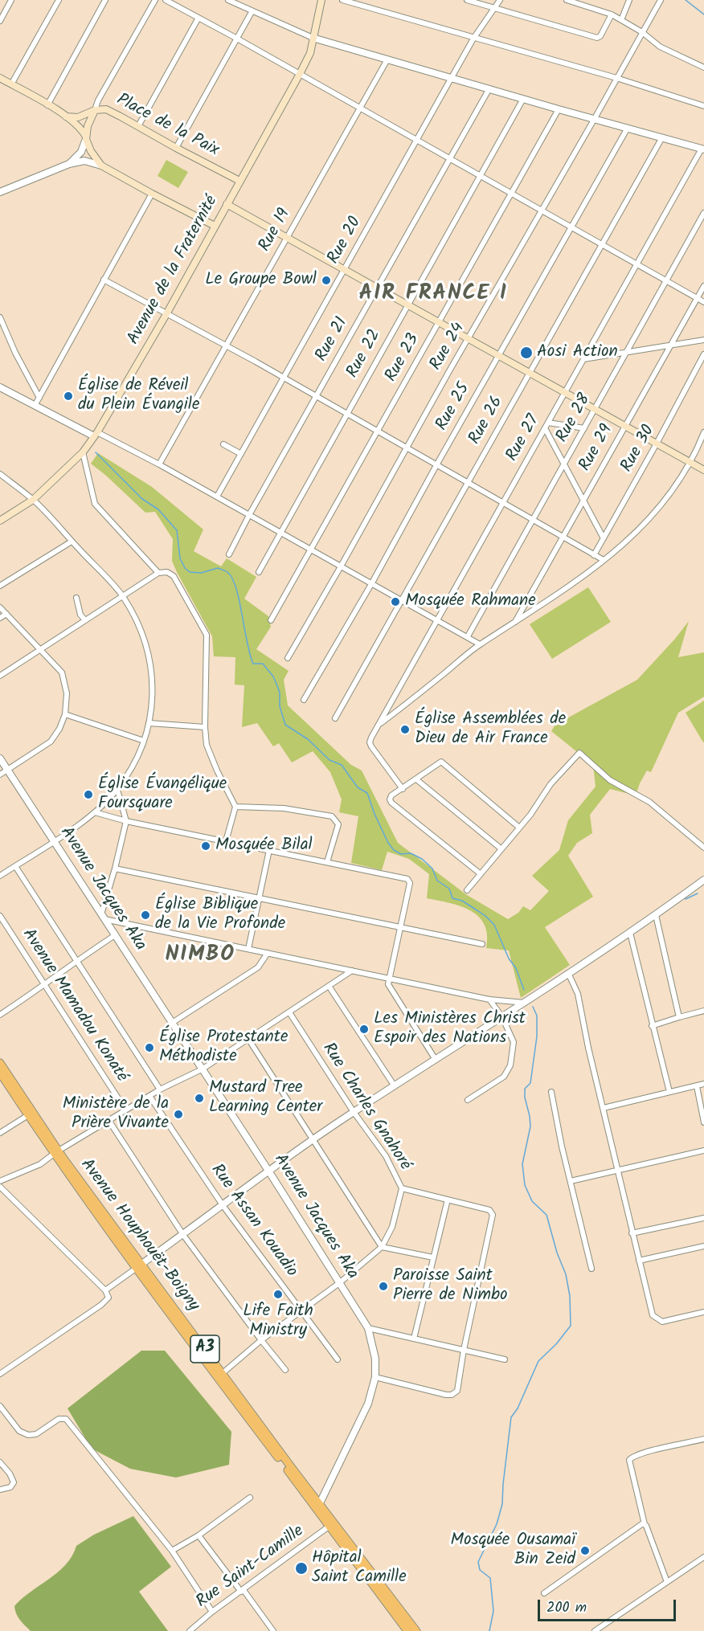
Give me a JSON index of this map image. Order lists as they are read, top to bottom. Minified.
{"streets":{"highway":["Avenue Houphouët-Boigny","A3"],"main road":["Place de la Paix","Avenue de la Fraternité"],"street":["Rue 19","Rue 20","Rue 21","Rue 24","Rue 22","Rue 23","Rue 25","Rue 28","Rue 26","Rue 27","Rue 29","Rue 30","Avenue Jacques Aka","Avenue Mamadou Konaté","Rue Charles Gnahoré","Rue Assan Kouadio","Rue Saint-Camille"]},"crossings":[["Place de la Paix","Avenue de la Fraternité"],["Avenue Jacques Aka","Avenue Houphouët-Boigny"],["Avenue Houphouët-Boigny","Rue Saint-Camille"]],"districts":["AIR FRANCE I","NIMBO"],"places":["Le Groupe Bowl","Aosi Action","Église de Réveil du Plein Évangile","Mosquée Rahmane","Église Assemblées de Dieu de Air France","Église Évangélique Foursquare","Mosquée Bilal","Église Biblique de la Vie Profonde","Les Ministères Christ Espoir des Nations","Église Protestante Méthodiste","Mustard Tree Learning Center","Ministère de la Prière Vivante","Paroisse Saint Pierre de Nimbo","Life Faith Ministry","Mosquée Ousamaï Bin Zeid","Hôpital Saint Camille"],"scale_bar":"200 m"}
